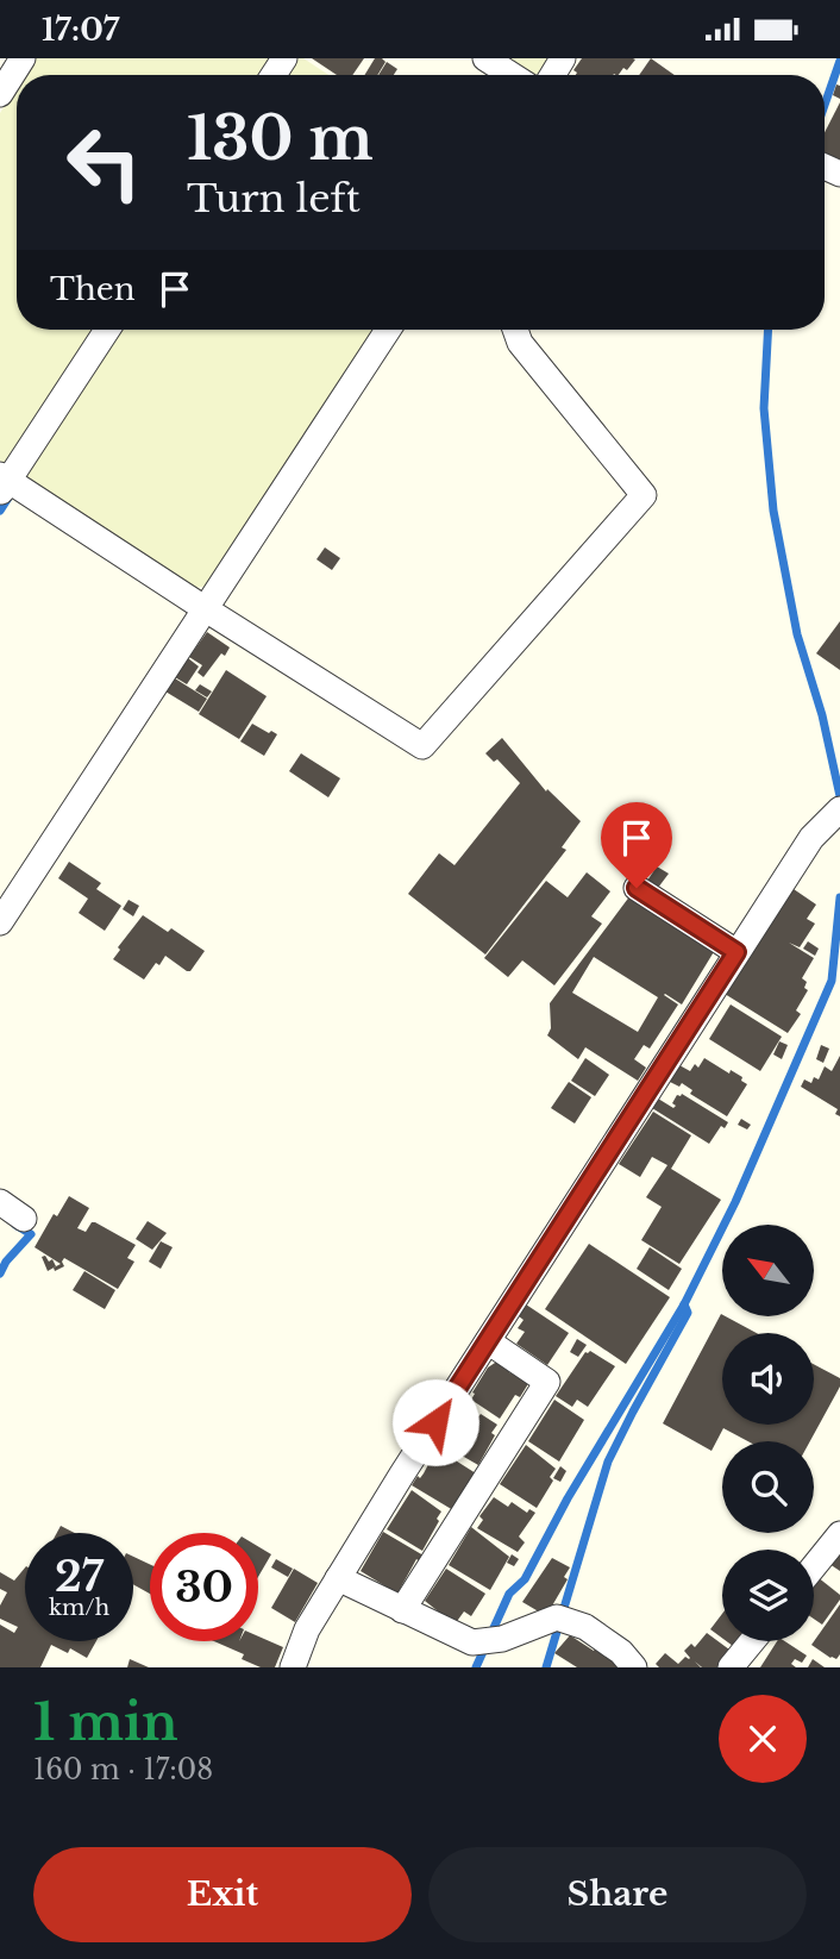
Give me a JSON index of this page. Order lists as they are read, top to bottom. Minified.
{"north":"top left","page":{"status":"17:07","turn":["130 m","Turn left"],"then":"Then","speed":"27 km/h","limit":"30","heading":["1 min","160 m · 17:08"],"buttons":["Exit","Share"]}}
